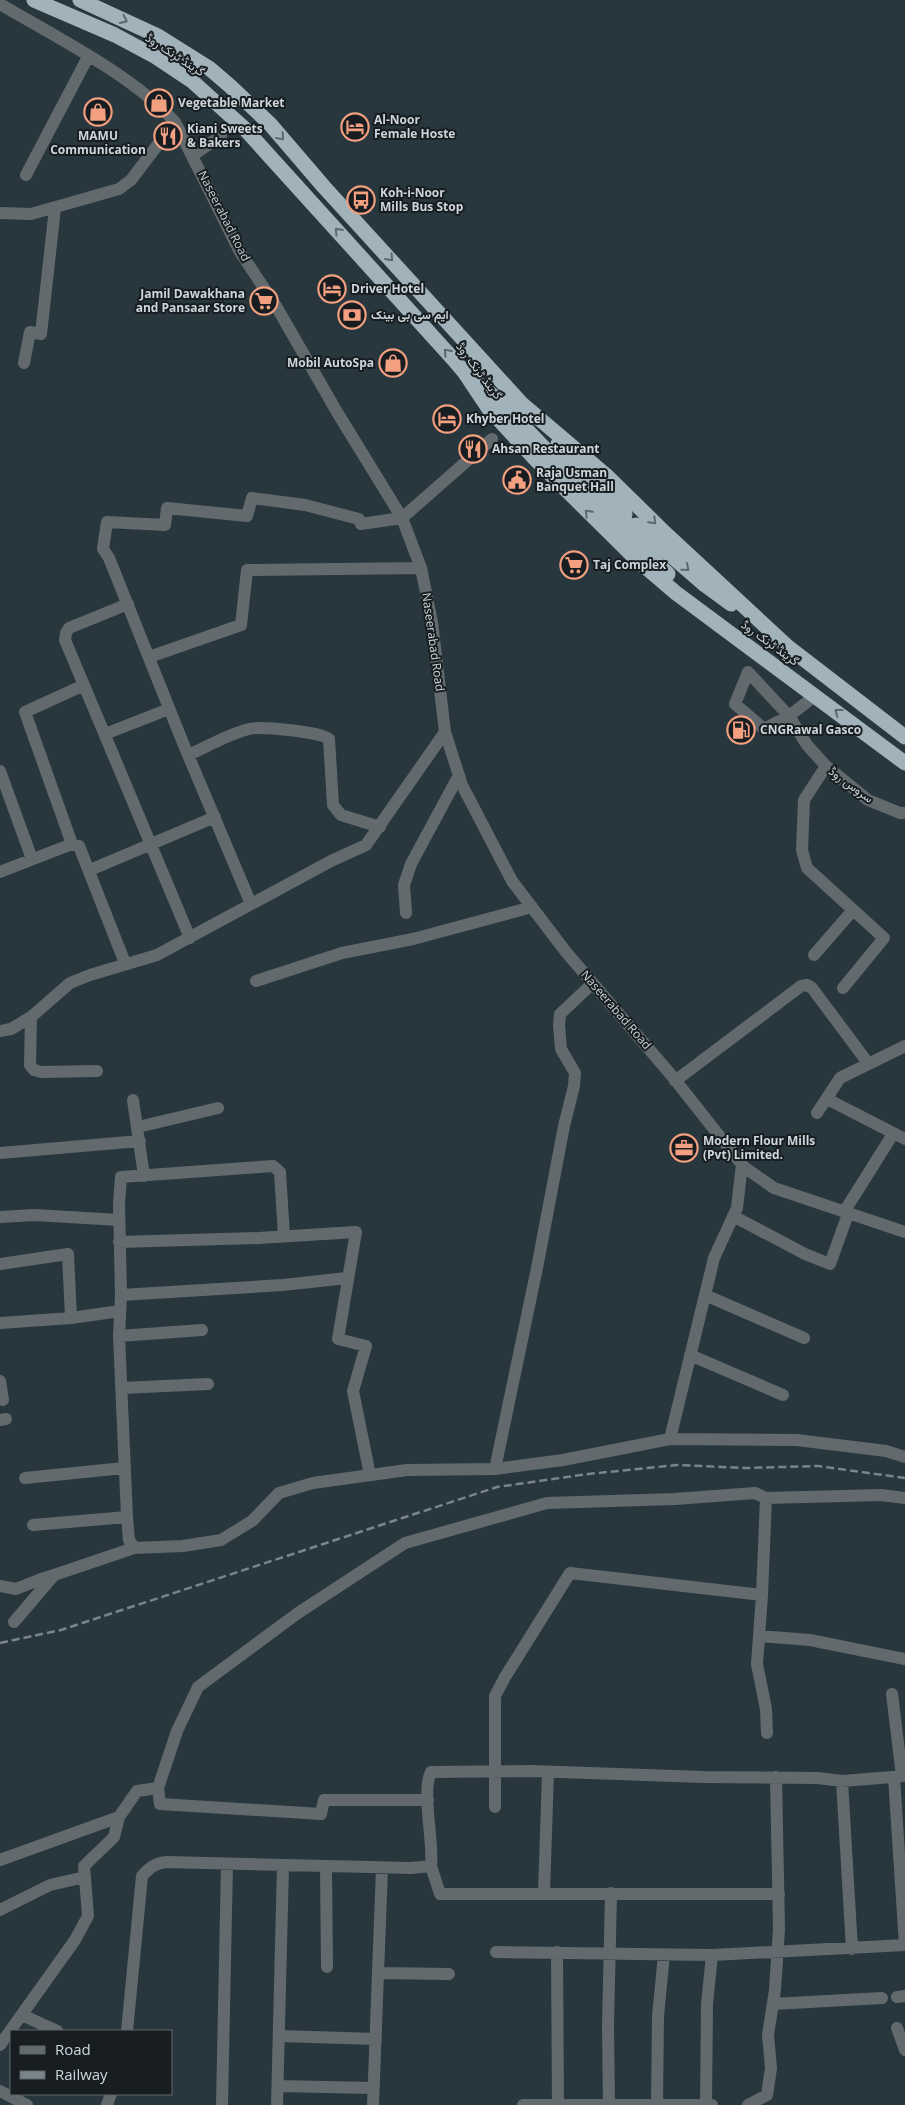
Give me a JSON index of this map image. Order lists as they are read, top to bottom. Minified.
{"streets":{"highway":["گرینڈ ٹرنک روڈ"],"street":["Naseerabad Road","سروس روڈ"]},"places":{"shop":["Vegetable Market","MAMU Communication","Mobil AutoSpa"],"hotel":["Al-Noor Female Hoste","Driver Hotel","Khyber Hotel"],"restaurant":["Kiani Sweets & Bakers","Ahsan Restaurant"],"bus stop":["Koh-i-Noor Mills Bus Stop"],"supermarket":["Jamil Dawakhana and Pansaar Store","Taj Complex"],"bank":["ایم سی بی بینک"],"public building":["Raja Usman Banquet Hall"],"fuel station":["CNGRawal Gasco"],"office":["Modern Flour Mills (Pvt) Limited."]},"legend":["Road","Railway"]}
